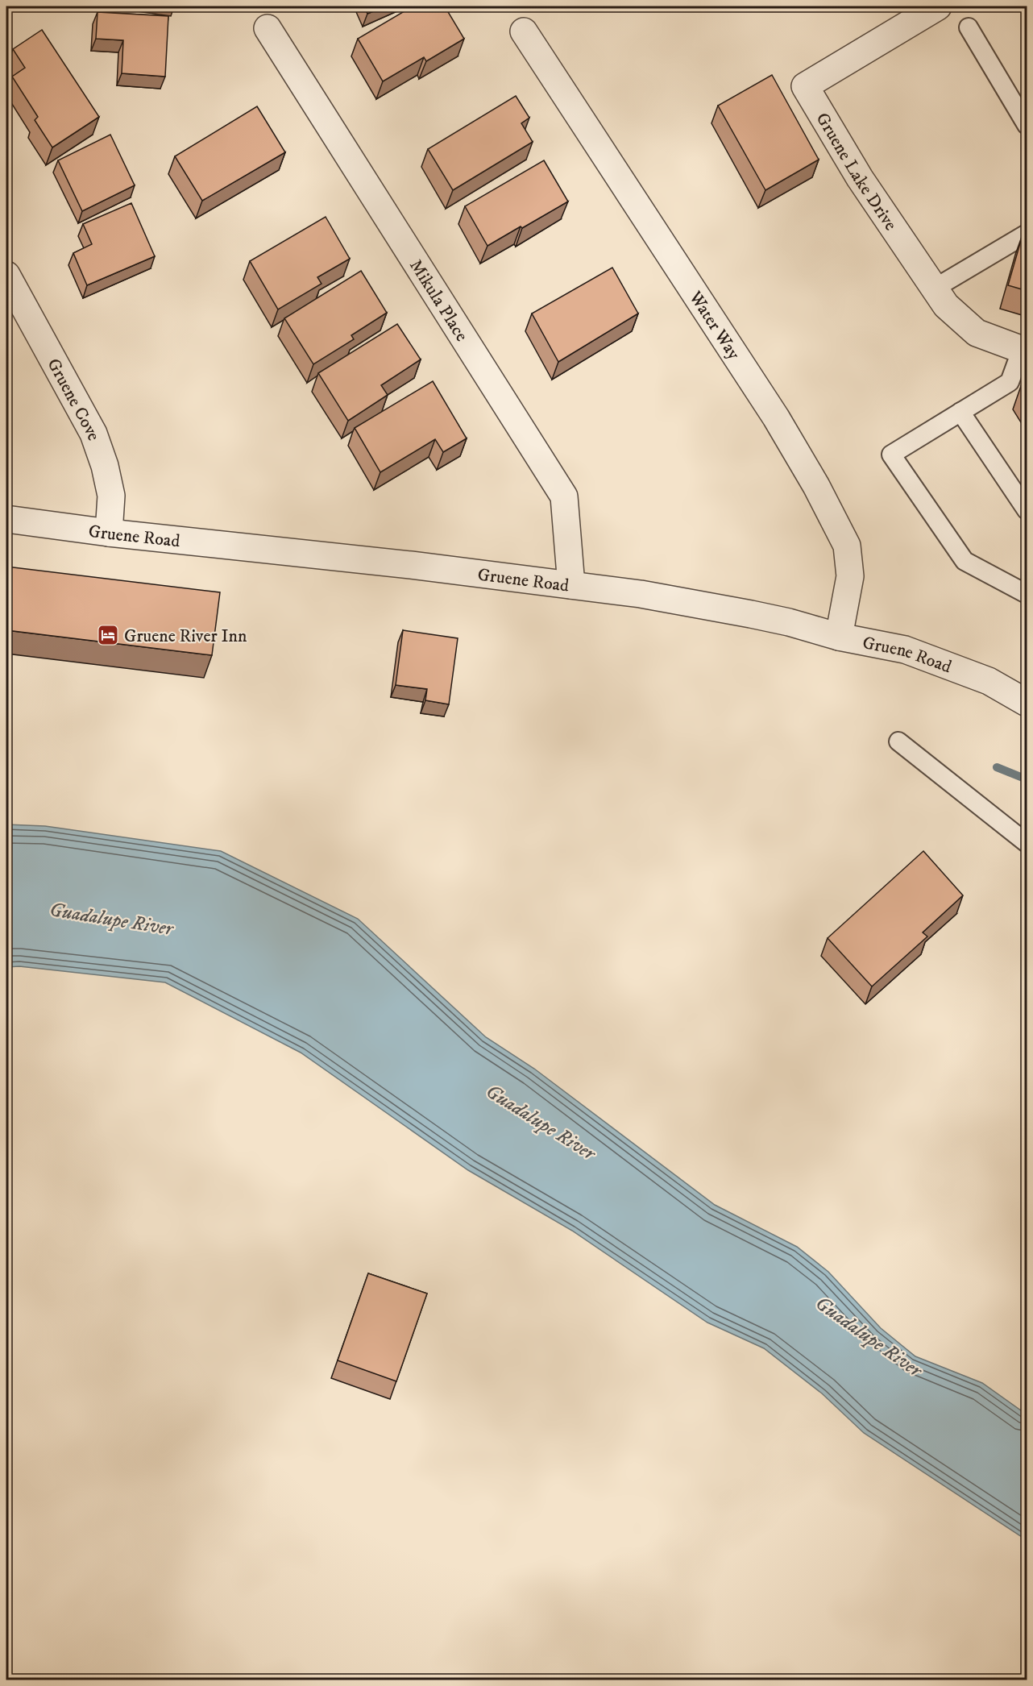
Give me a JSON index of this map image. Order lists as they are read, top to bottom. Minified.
{"streets":{"street":["Gruene Lake Drive","Mikula Place","Water Way","Gruene Cove","Gruene Road"]},"crossings":[["Mikula Place","Gruene Road"],["Water Way","Gruene Road"],["Gruene Cove","Gruene Road"]],"water":["Guadalupe River"],"places":{"hotel":["Gruene River Inn"]}}
